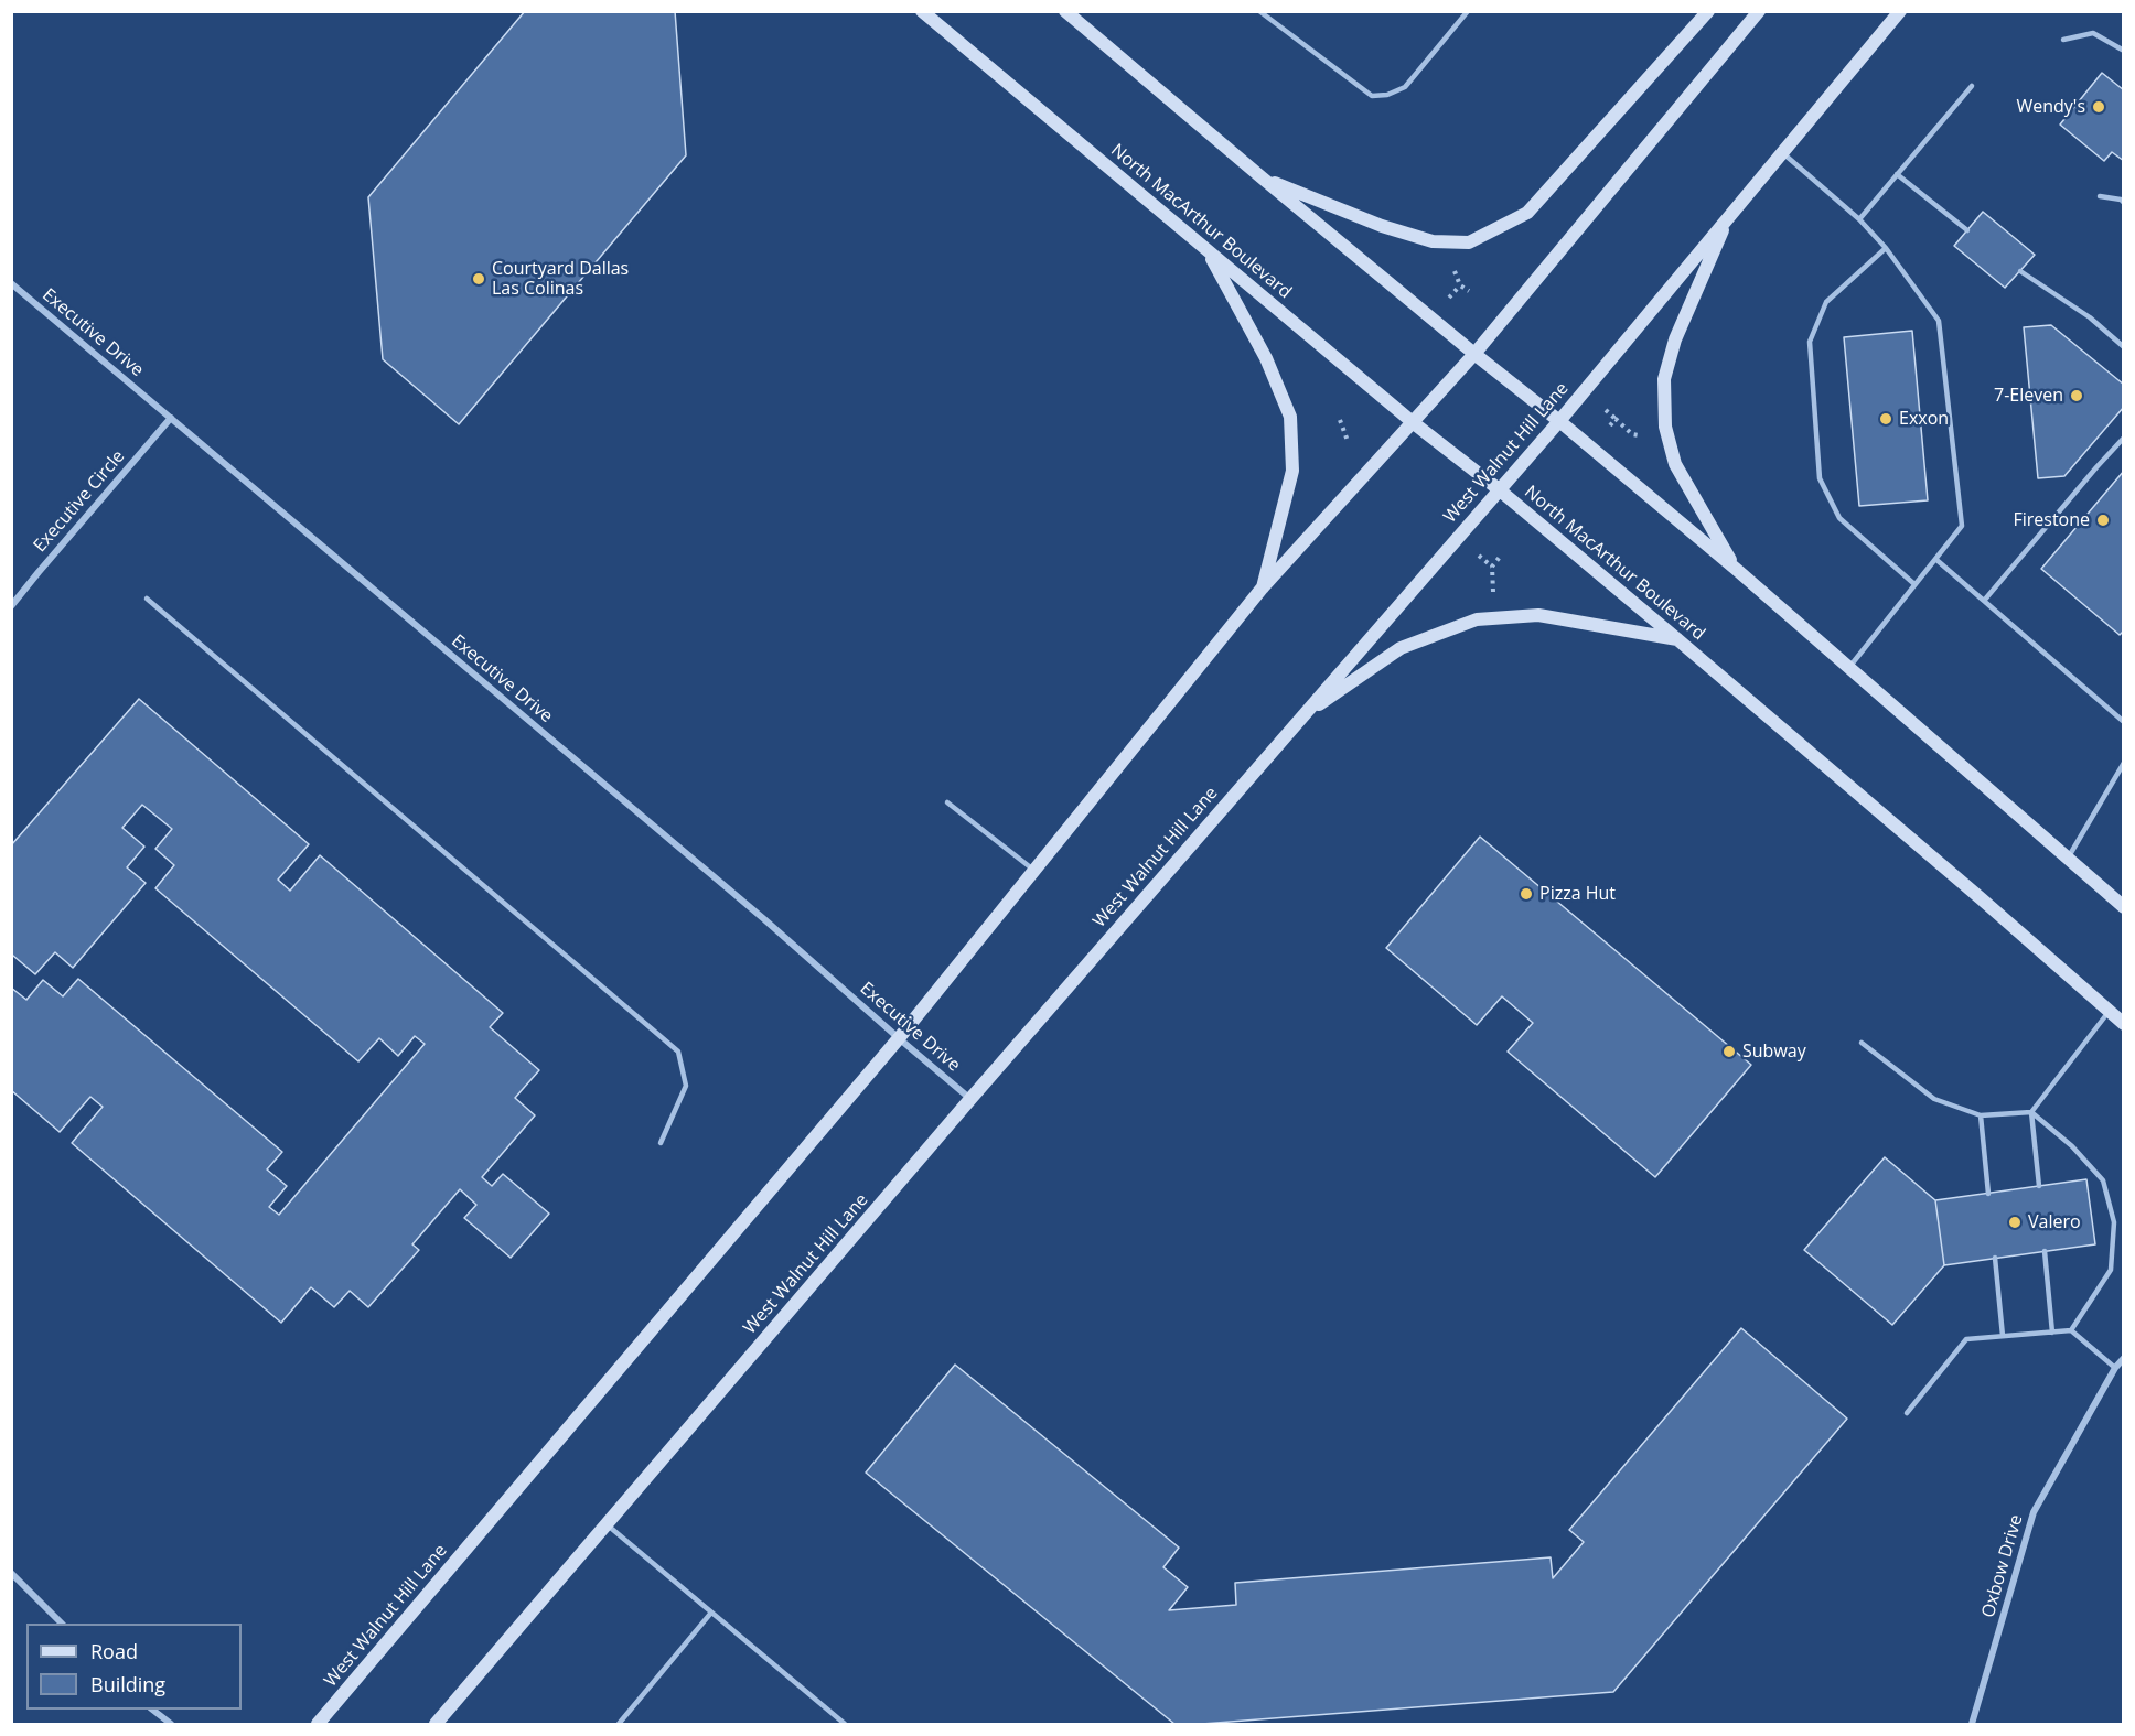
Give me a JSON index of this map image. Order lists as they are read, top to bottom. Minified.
{"streets":{"main road":["North MacArthur Boulevard","West Walnut Hill Lane"],"street":["Executive Drive","Executive Circle","Oxbow Drive"]},"crossings":[["North MacArthur Boulevard","West Walnut Hill Lane"],["Executive Drive","West Walnut Hill Lane"],["Executive Drive","Executive Circle"]],"places":["Wendy's","Courtyard Dallas Las Colinas","7-Eleven","Exxon","Firestone","Pizza Hut","Subway","Valero"],"legend":["Road","Building"]}
